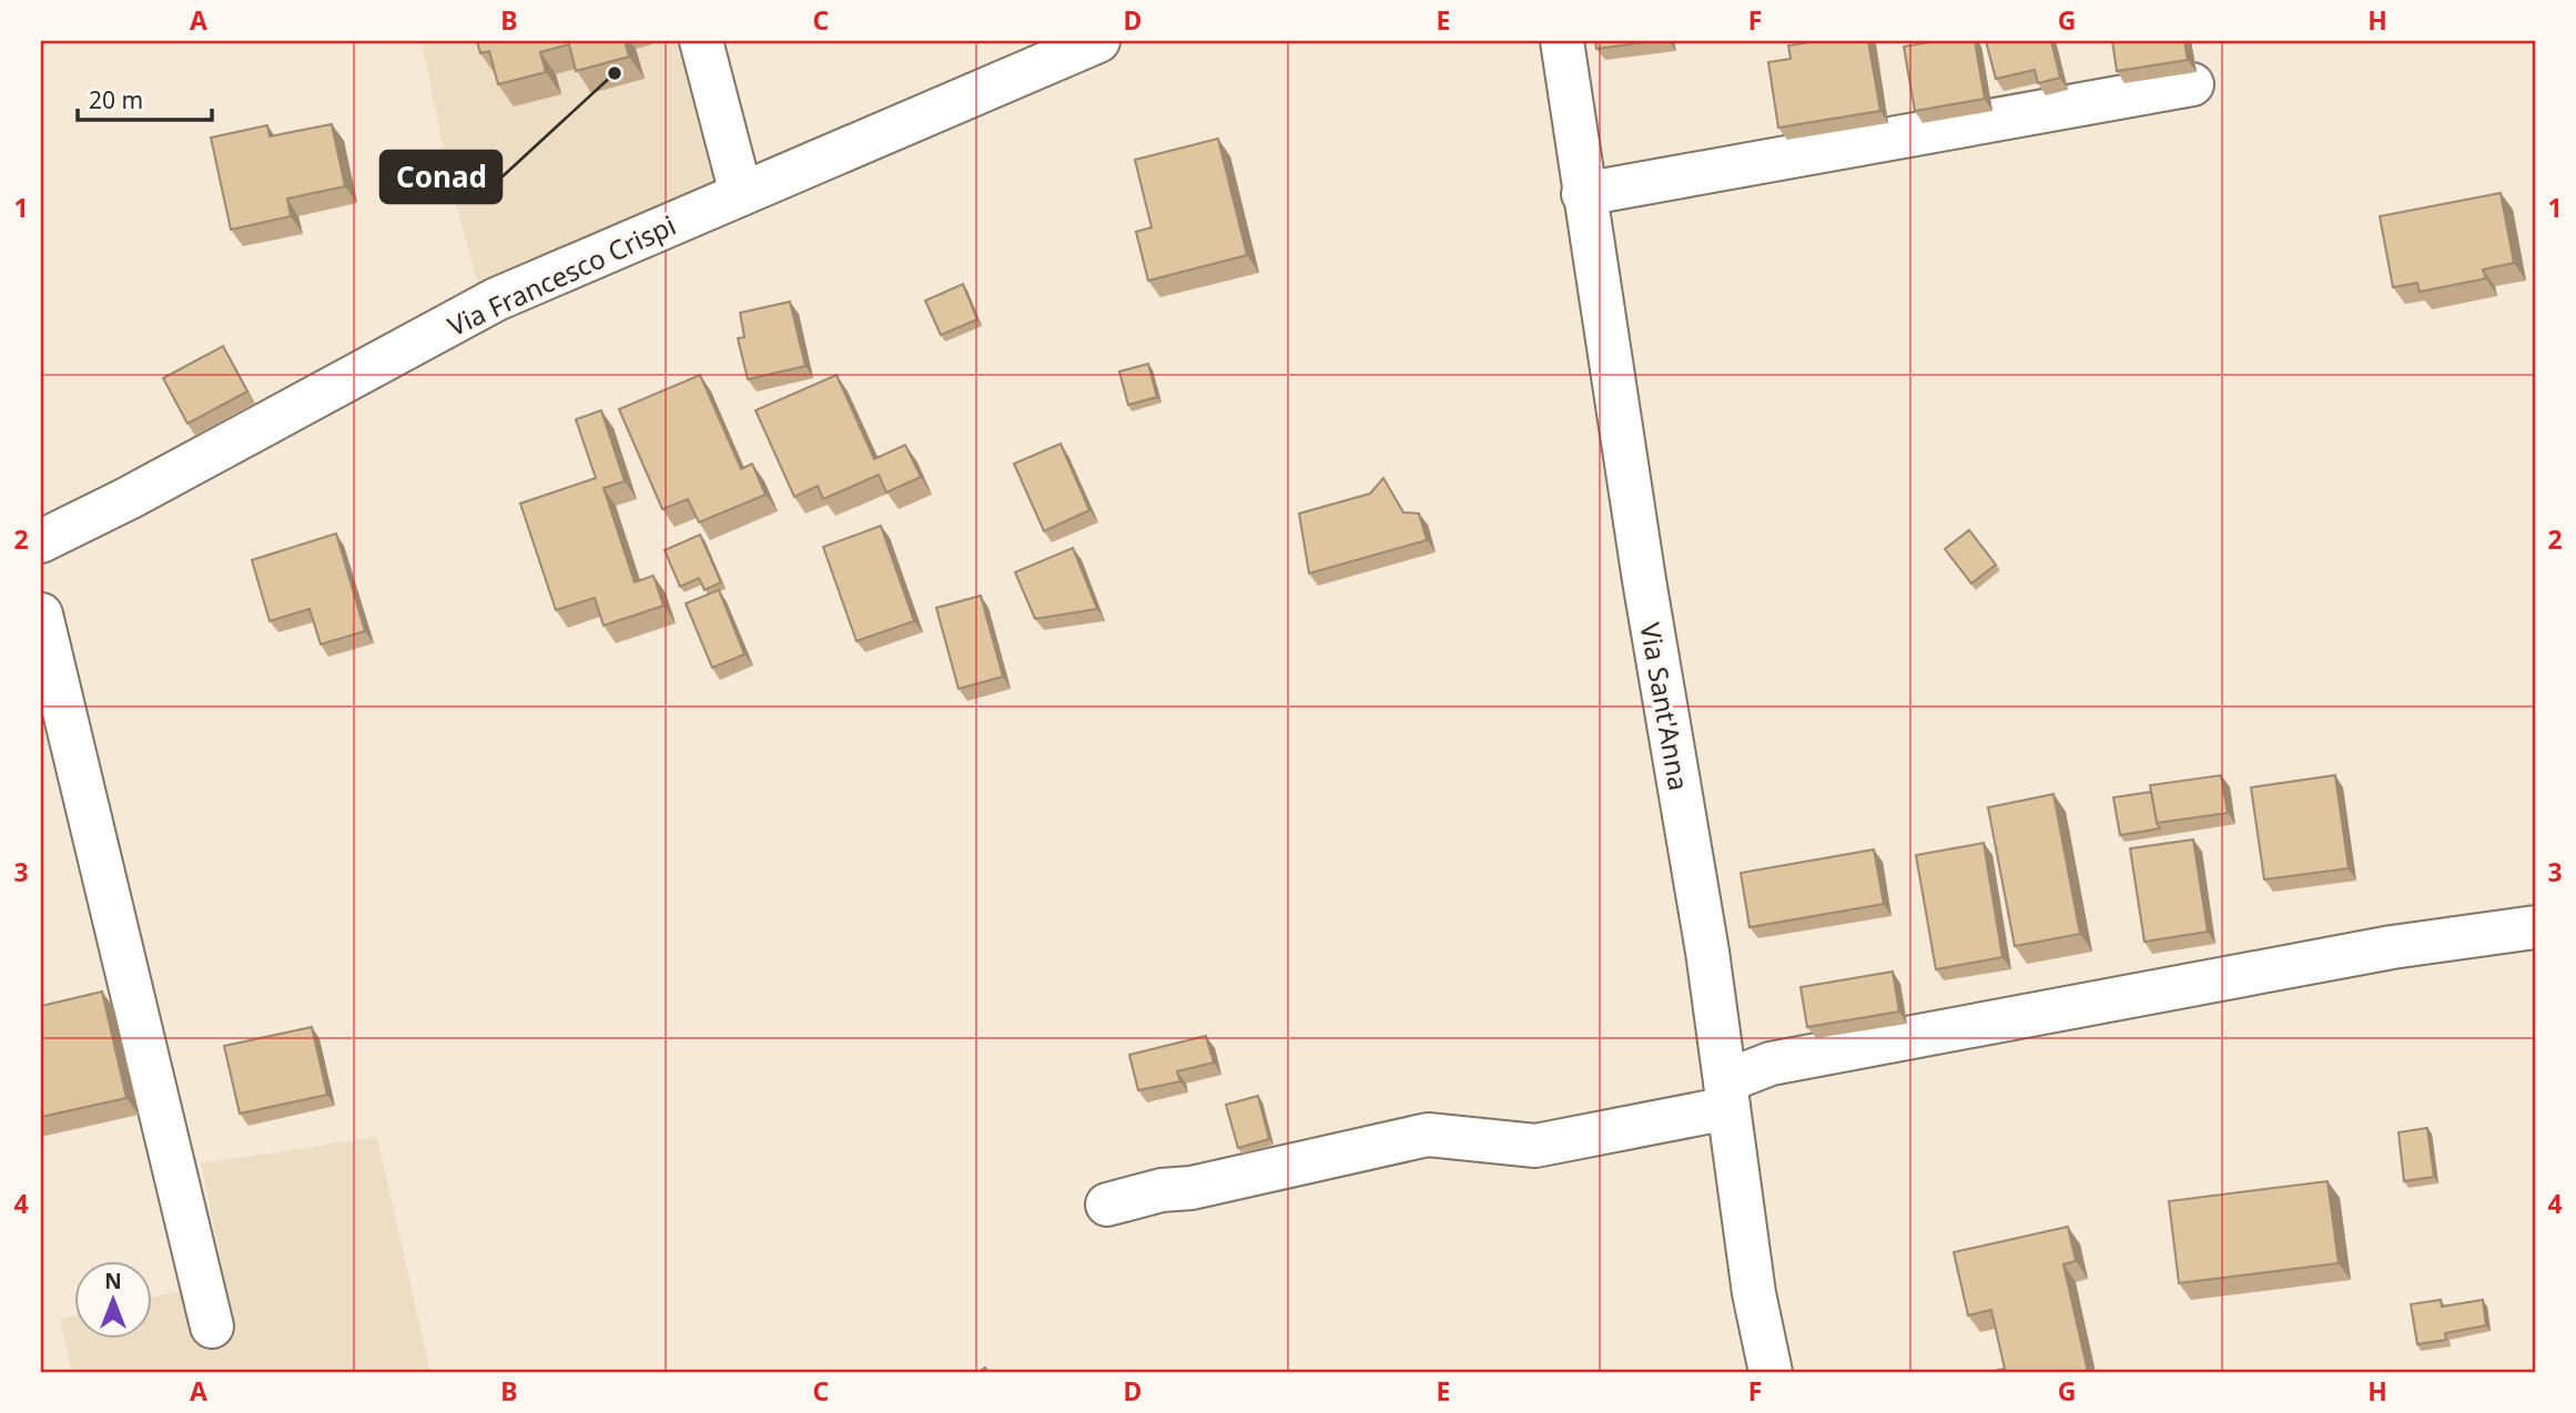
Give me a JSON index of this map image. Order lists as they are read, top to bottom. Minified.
{"streets":{"street":["Via Francesco Crispi","Via Sant'Anna"]},"places":["Conad"],"scale_bar":"20 m","north":"top","grid":{"columns":["A","B","C","D","E","F","G","H"],"rows":["1","2","3","4"]}}
